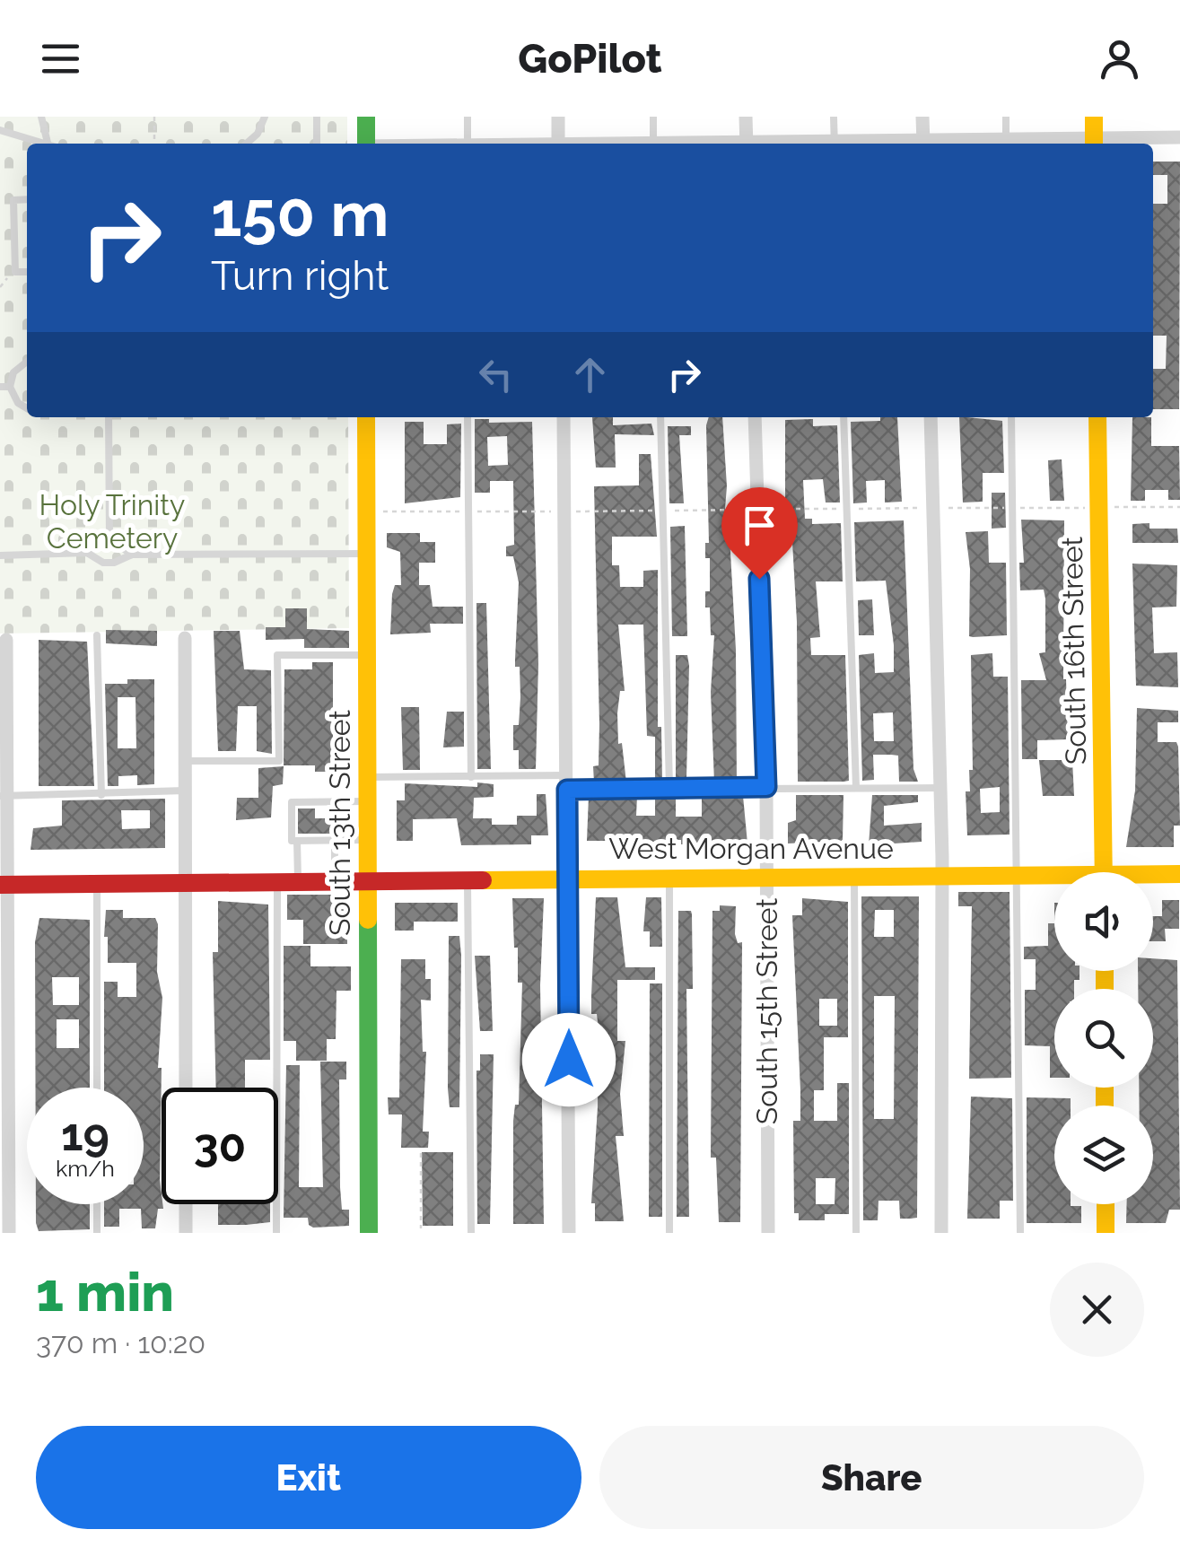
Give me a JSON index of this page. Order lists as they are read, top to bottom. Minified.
{"streets":{"street":["South 16th Street","South 13th Street","West Morgan Avenue","South 15th Street"]},"crossings":[["South 13th Street","West Morgan Avenue"],["West Morgan Avenue","South 15th Street"]],"parks":["Holy Trinity Cemetery"],"page":{"header":"GoPilot","turn":["150 m","Turn right"],"speed":"19 km/h","limit":"30","heading":["1 min","370 m · 10:20"],"buttons":["Exit","Share"]}}
